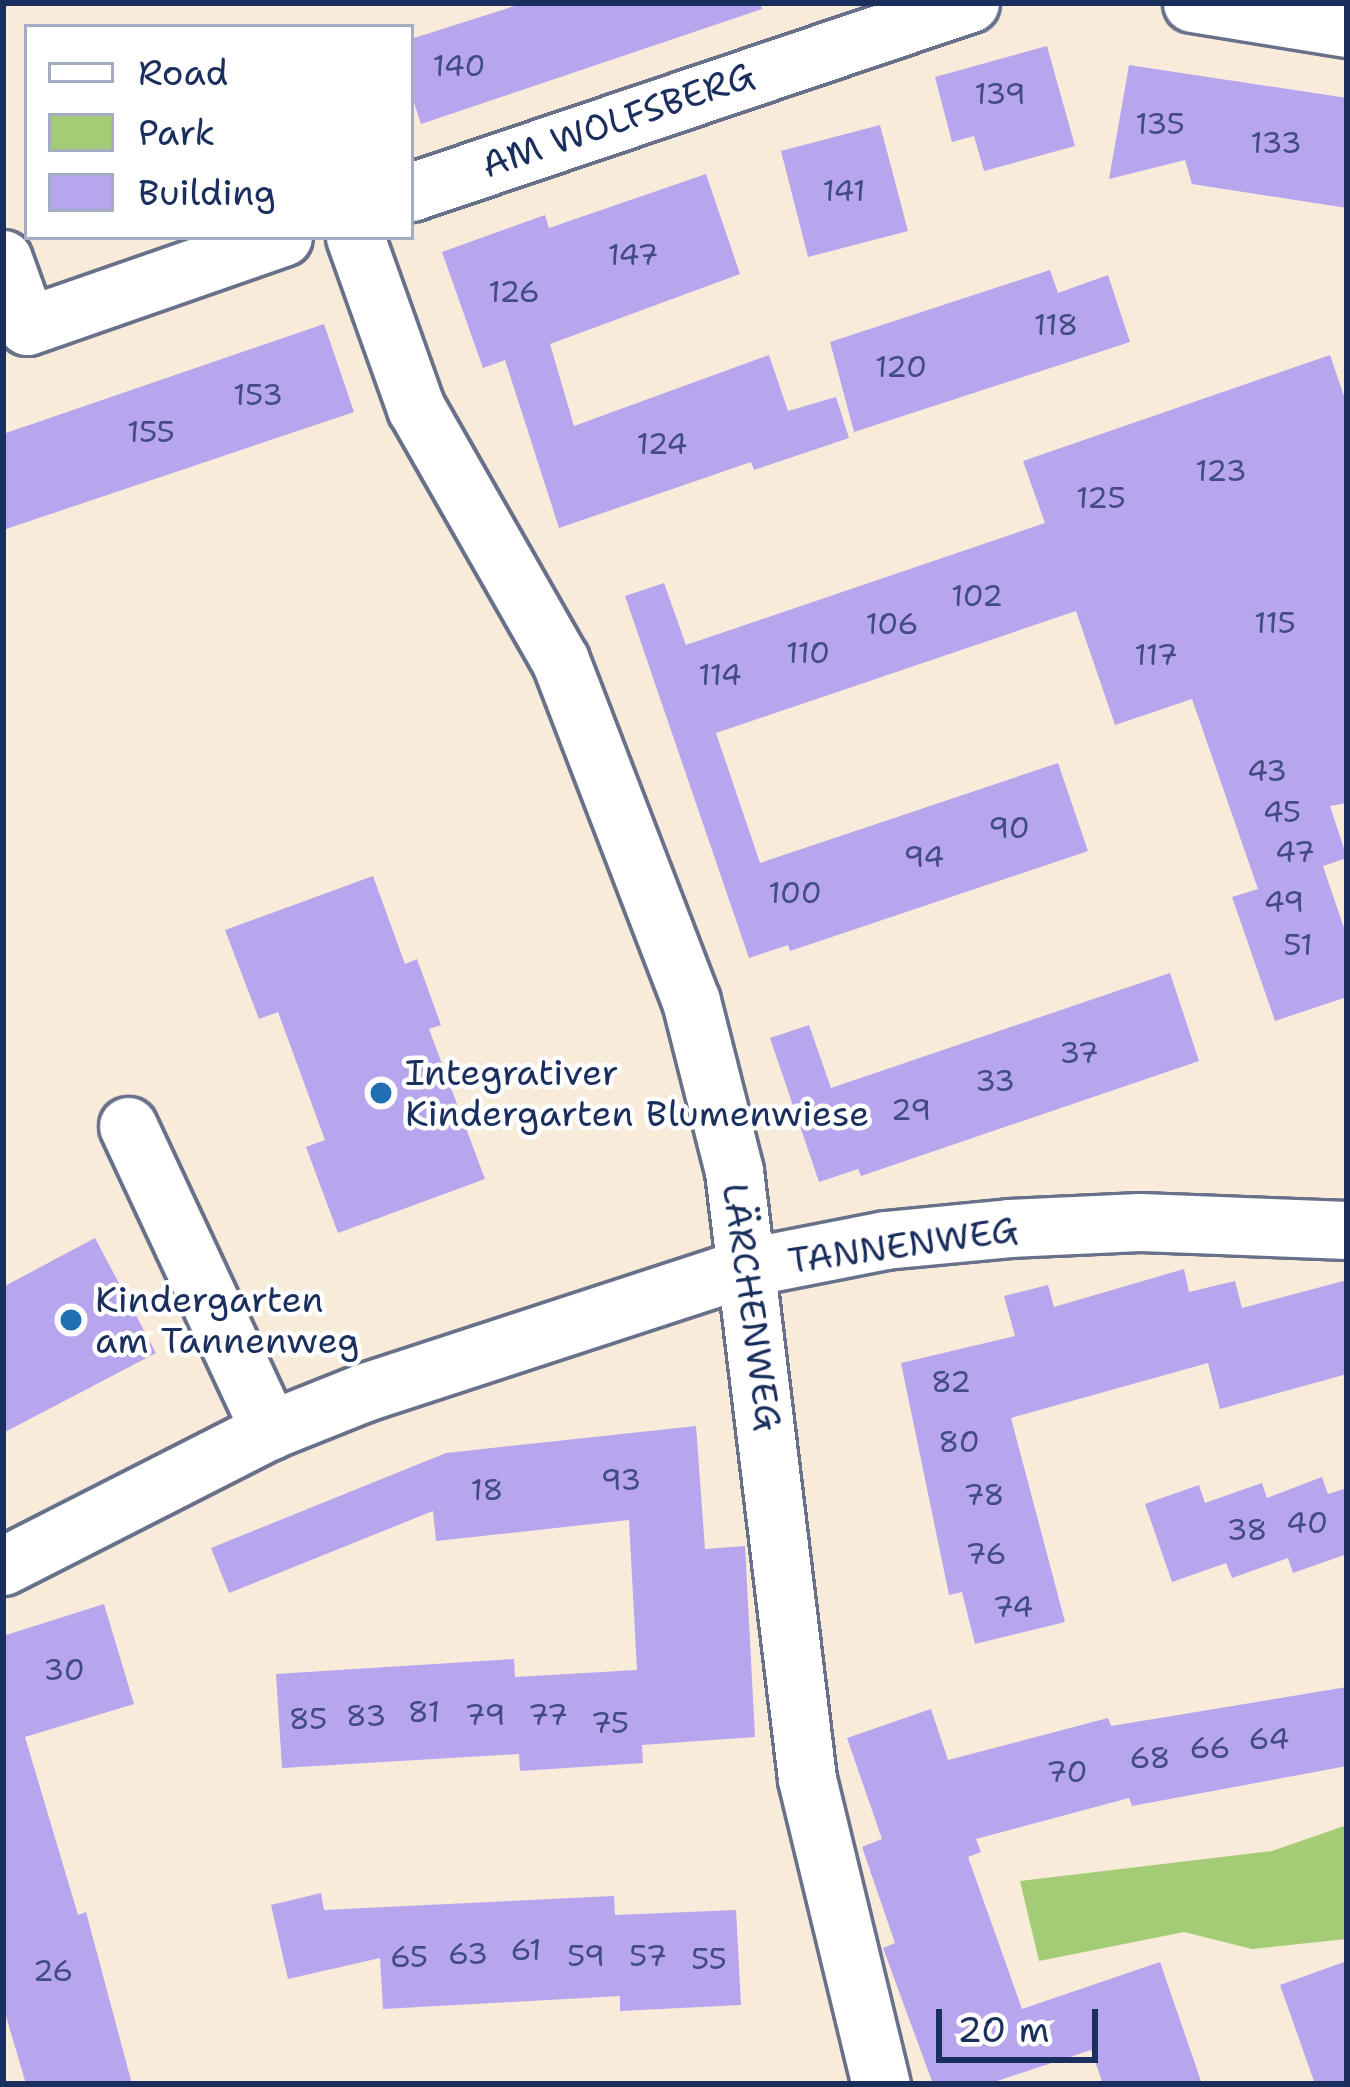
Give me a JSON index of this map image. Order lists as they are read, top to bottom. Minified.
{"streets":{"street":["AM WOLFSBERG","TANNENWEG","LÄRCHENWEG"]},"crossings":[["TANNENWEG","LÄRCHENWEG"]],"places":["Integrativer Kindergarten Blumenwiese","Kindergarten am Tannenweg"],"house_numbers":["140","139","135","133","141","147","126","118","120","153","155","124","123","125","102","115","106","110","117","114","43","45","90","47","94","100","49","51","37","33","29","82","80","93","18","78","40","38","76","74","30","81","79","77","83","85","75","64","66","68","70","61","63","59","57","65","55","26"],"legend":["Road","Park","Building"],"scale_bar":"20 m"}
